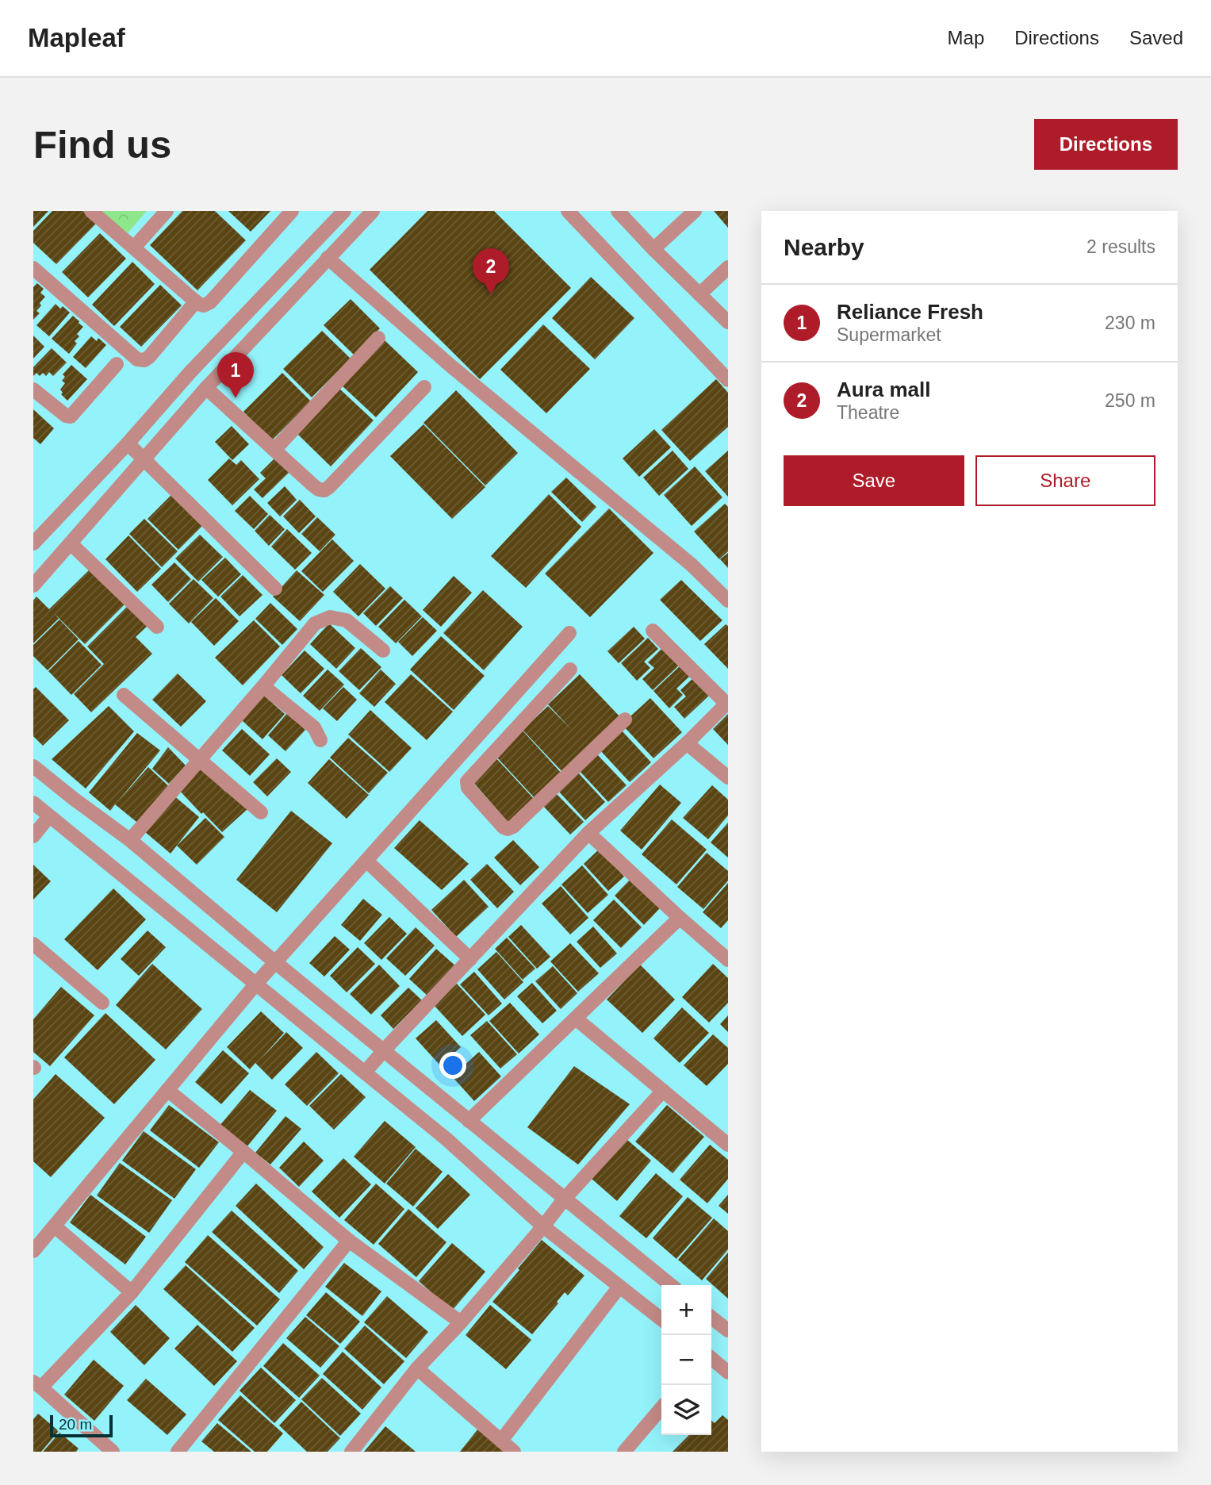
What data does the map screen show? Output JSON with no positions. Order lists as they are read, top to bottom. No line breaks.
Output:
{"scale_bar":"20 m","page":{"header":"Mapleaf","nav":["Map","Directions","Saved"],"buttons":["Directions",["Save","Share"]],"title":"Find us","heading":["Nearby","2 results"],"pins":["2","1"],"list":[{"mark":"1","name":"Reliance Fresh","note":"Supermarket","value":"230 m"},{"mark":"2","name":"Aura mall","note":"Theatre","value":"250 m"}],"map_buttons":["+","−"],"scale":"20 m"}}
